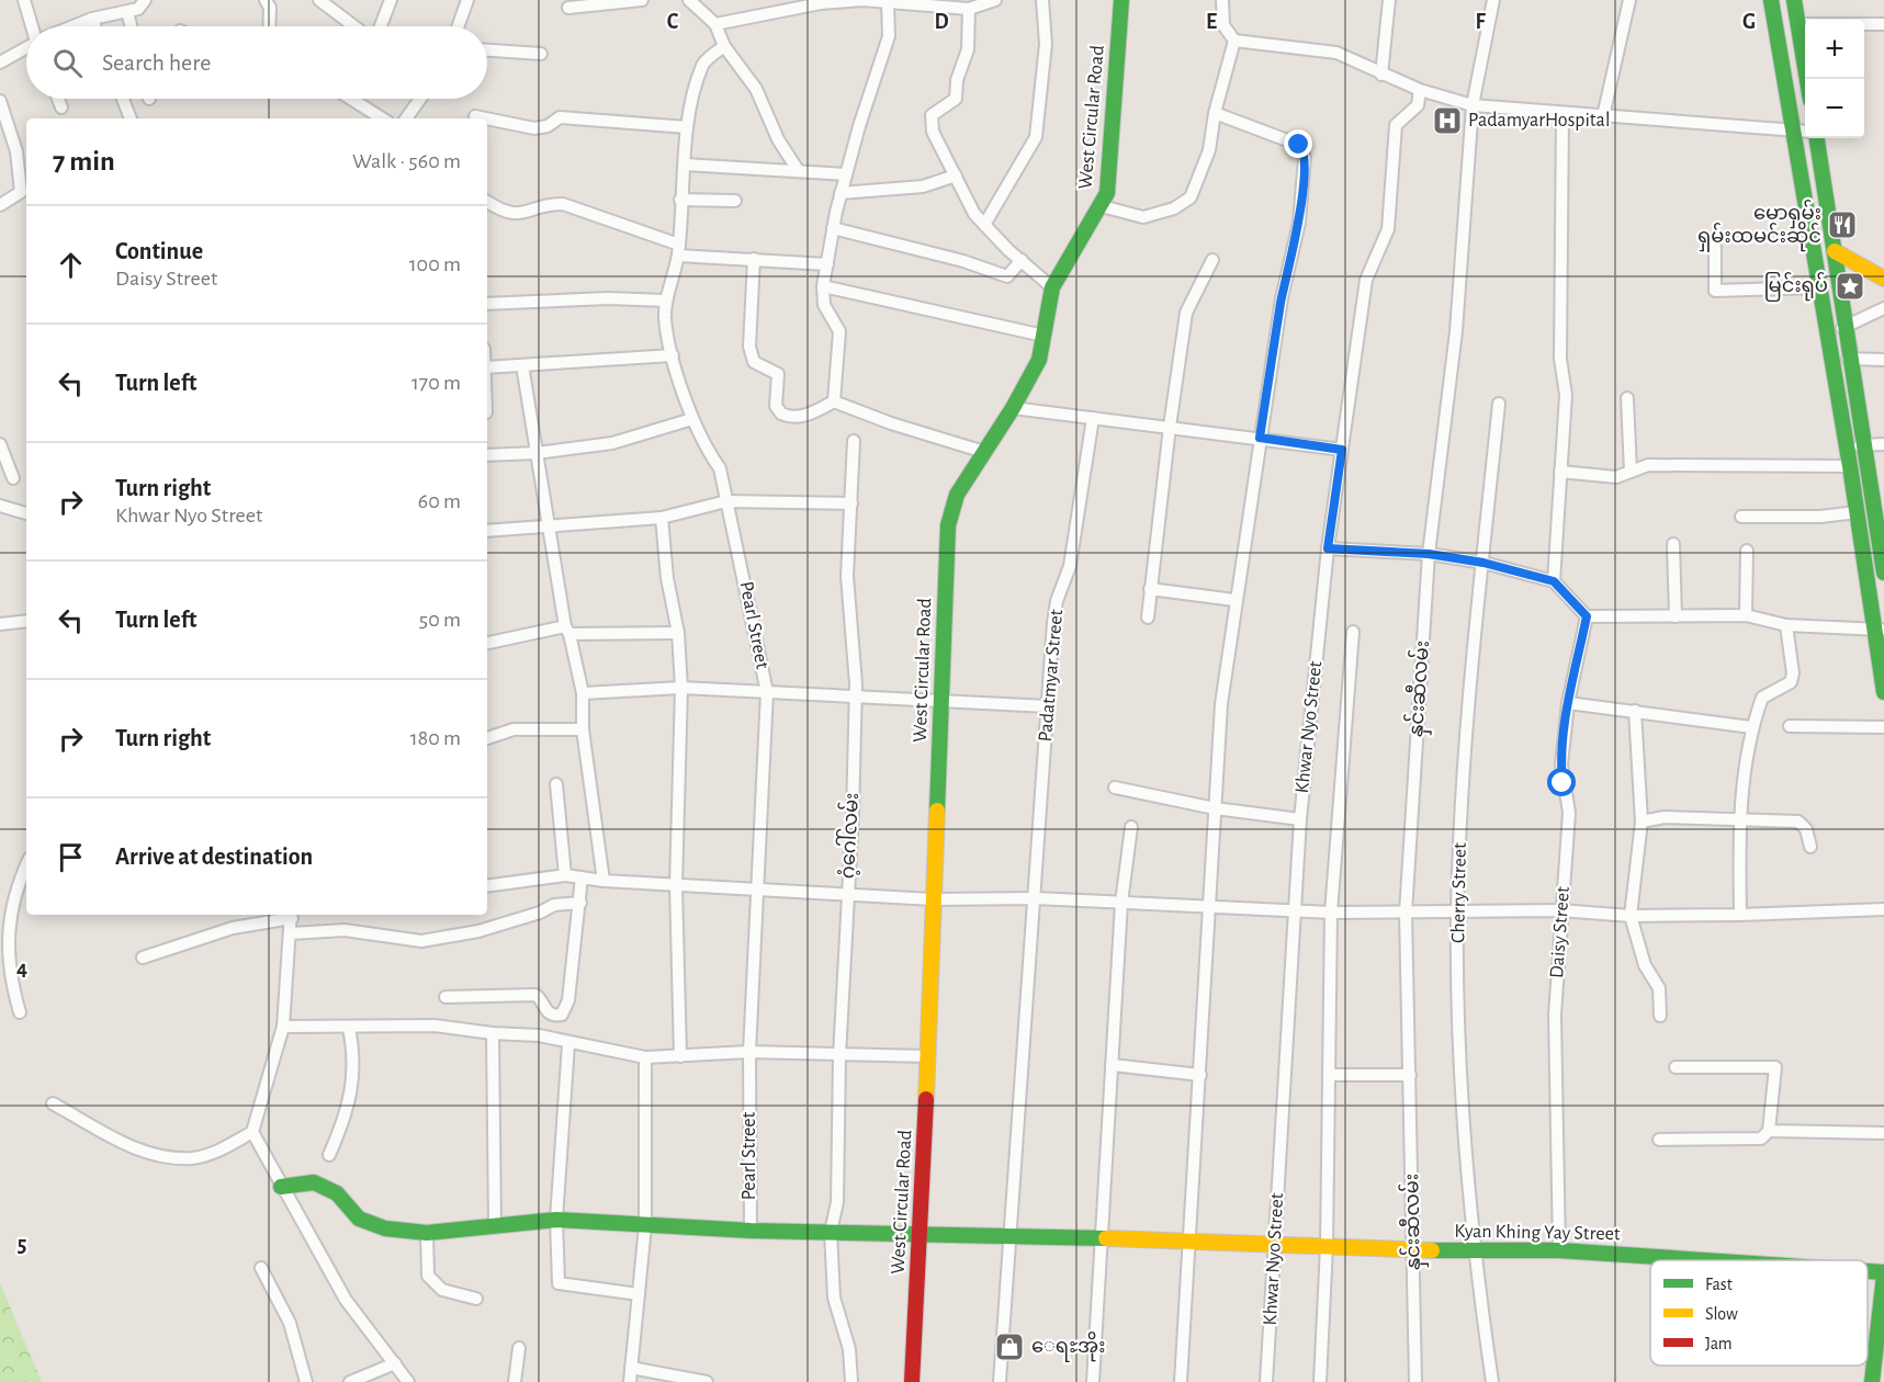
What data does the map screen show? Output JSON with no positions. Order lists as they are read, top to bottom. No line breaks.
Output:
{"streets":{"main road":["West Circular Road","Kyan Khing Yay Street"],"street":["Pearl Street","Padatmyar Street","နှင်းဆီလမ်း","Khwar Nyo Street","ဂံ့ဂေါ်လမ်း","Cherry Street","Daisy Street"]},"crossings":[["West Circular Road","Kyan Khing Yay Street"],["Pearl Street","Kyan Khing Yay Street"],["Padatmyar Street","Kyan Khing Yay Street"],["နှင်းဆီလမ်း","Kyan Khing Yay Street"],["Khwar Nyo Street","Kyan Khing Yay Street"],["ဂံ့ဂေါ်လမ်း","Kyan Khing Yay Street"],["Cherry Street","Kyan Khing Yay Street"],["Daisy Street","Kyan Khing Yay Street"]],"places":{"hospital":["PadamyarHospital"],"restaurant":["မောရှမ်း ရှမ်းထမင်းဆိုင်"],"place":["မြင်းရုပ်"],"shop":["ေရႊအိုး"]},"legend":["Fast","Slow","Jam"],"page":{"map_buttons":["+","−"],"search":"Search here","heading":["7 min","Walk · 560 m"],"list":[["Continue","Daisy Street","100 m"],["Turn left","170 m"],["Turn right","Khwar Nyo Street","60 m"],["Turn left","50 m"],["Turn right","180 m"],"Arrive at destination"]},"grid":{"columns":["C","D","E","F","G"],"rows":["4","5"]}}
